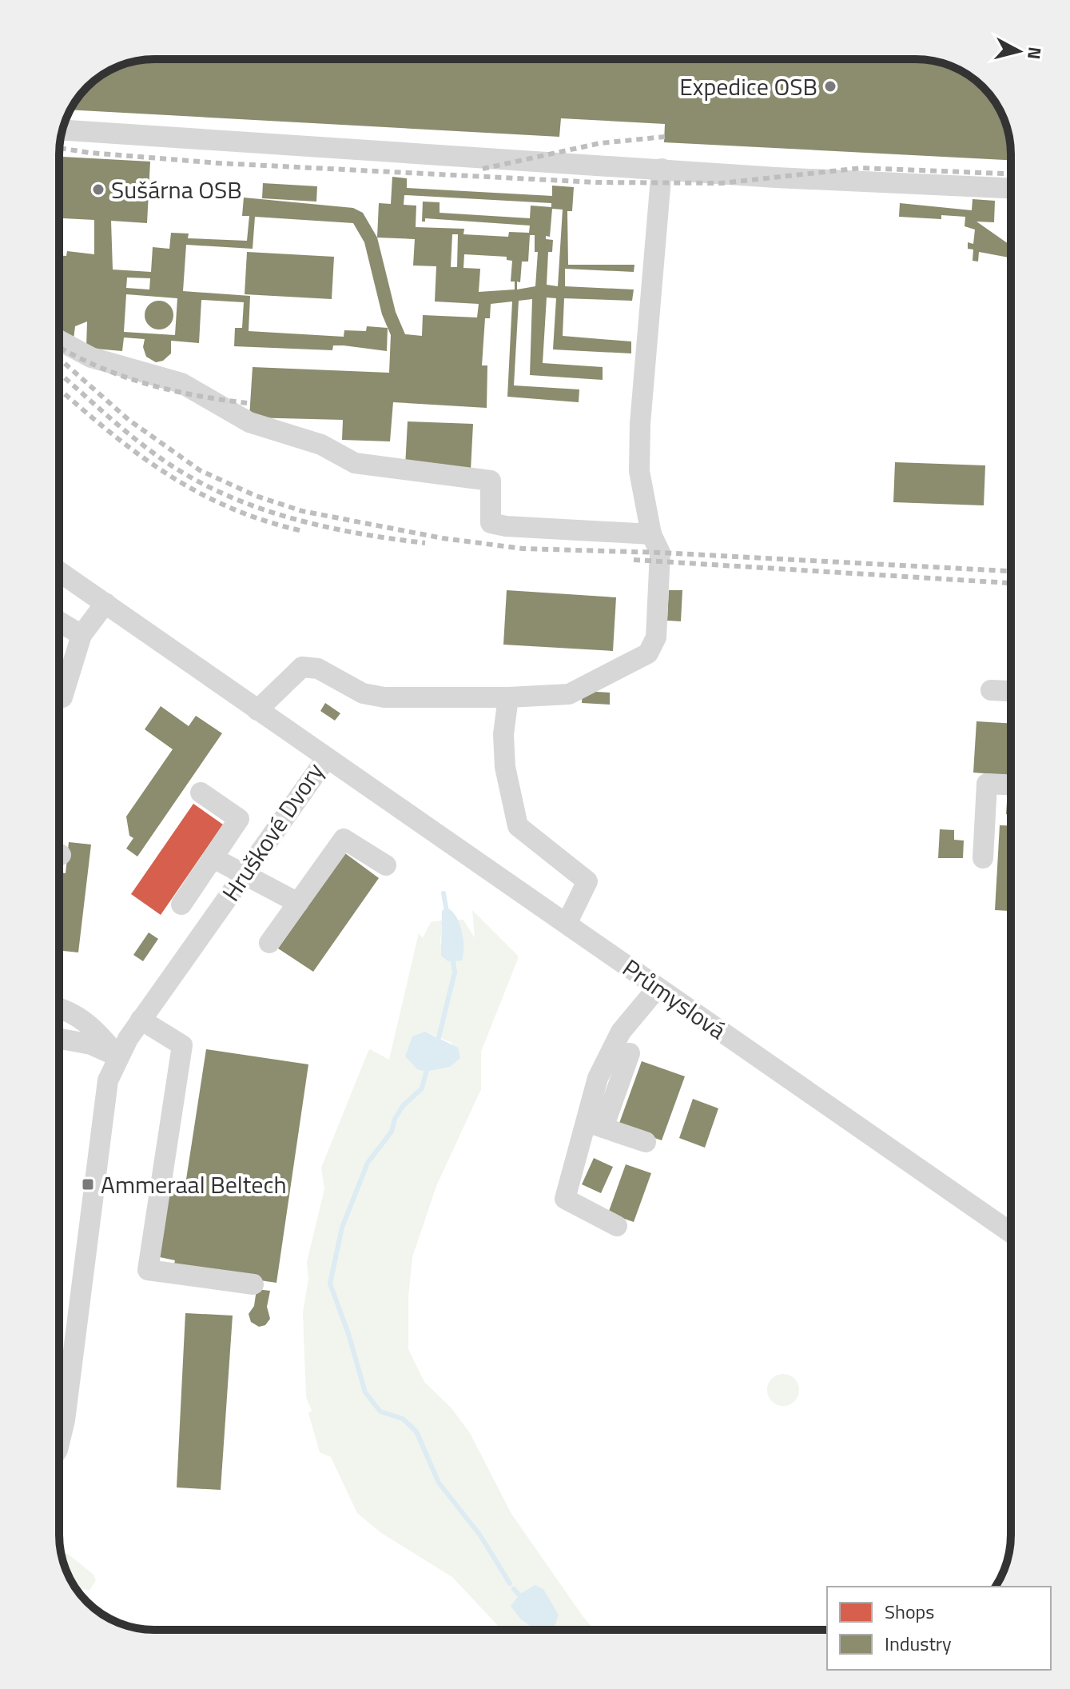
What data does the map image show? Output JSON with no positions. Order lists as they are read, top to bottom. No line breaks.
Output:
{"streets":{"street":["Hruškové Dvory","Průmyslová"]},"crossings":[["Hruškové Dvory","Průmyslová"]],"places":{"other":["Expedice OSB","Sušárna OSB"],"transit":["Ammeraal Beltech"]},"legend":["Shops","Industry"],"north":"right"}
